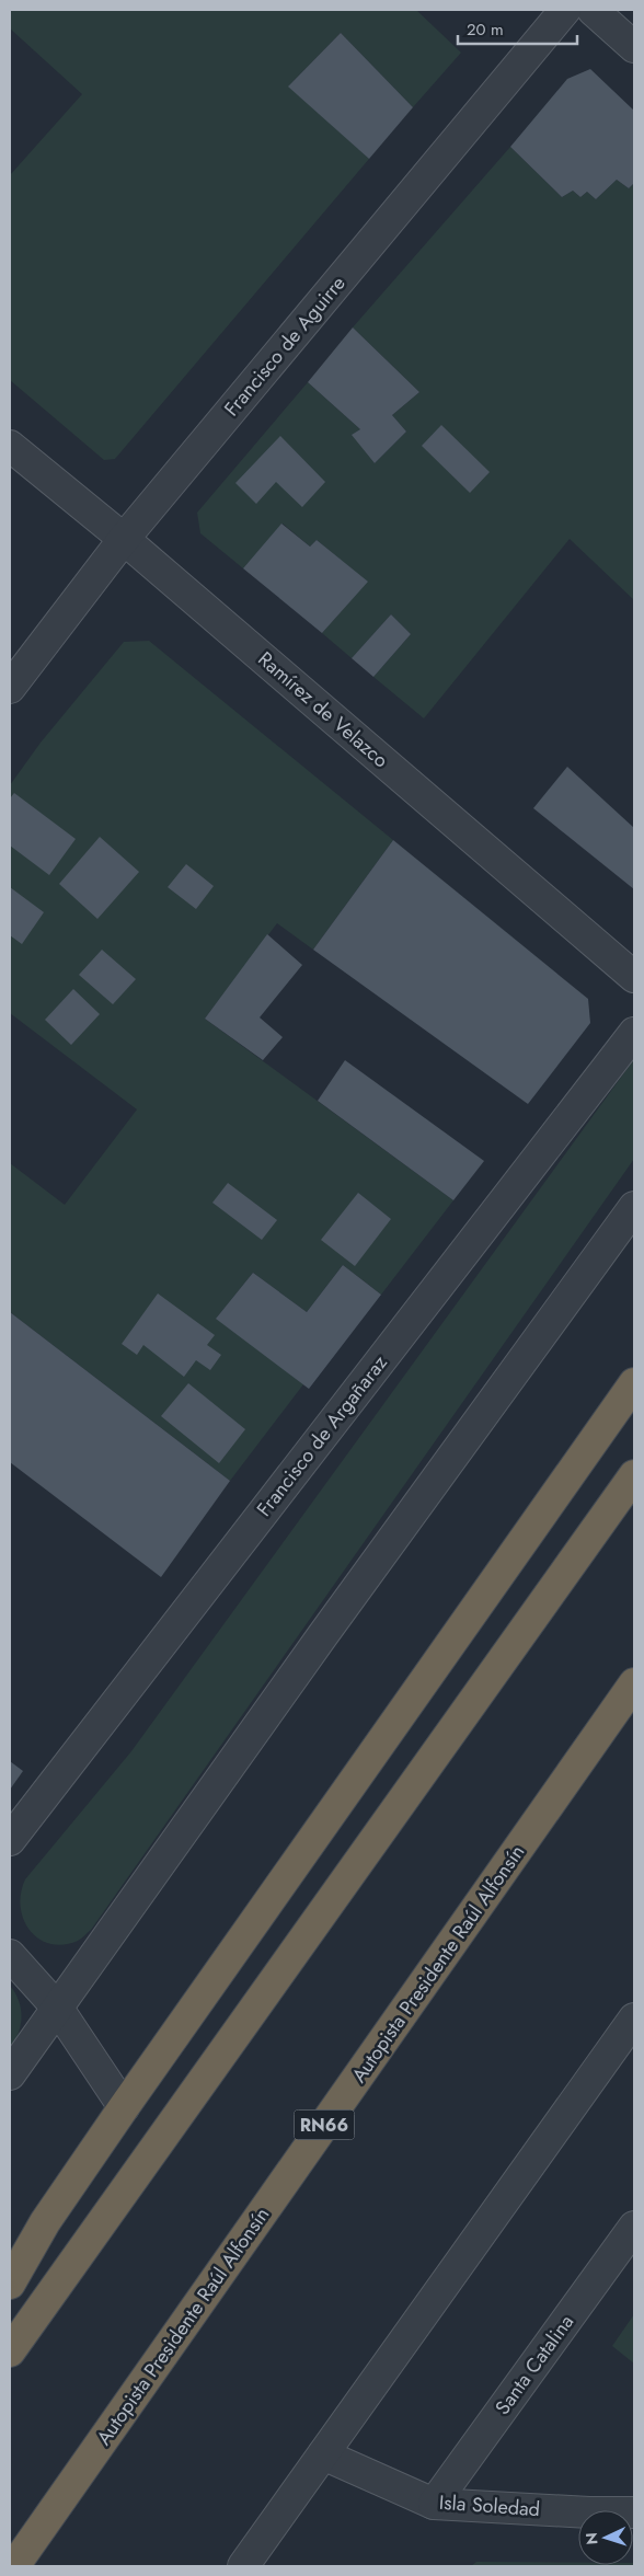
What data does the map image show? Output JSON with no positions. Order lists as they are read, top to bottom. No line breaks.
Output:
{"streets":{"highway":["Autopista Presidente Raúl Alfonsín","RN66"],"street":["Francisco de Aguirre","Ramírez de Velazco","Francisco de Argañaraz","Santa Catalina","Isla Soledad"]},"crossings":[["Francisco de Aguirre","Ramírez de Velazco"],["Santa Catalina","Isla Soledad"]],"scale_bar":"20 m","north":"left"}
